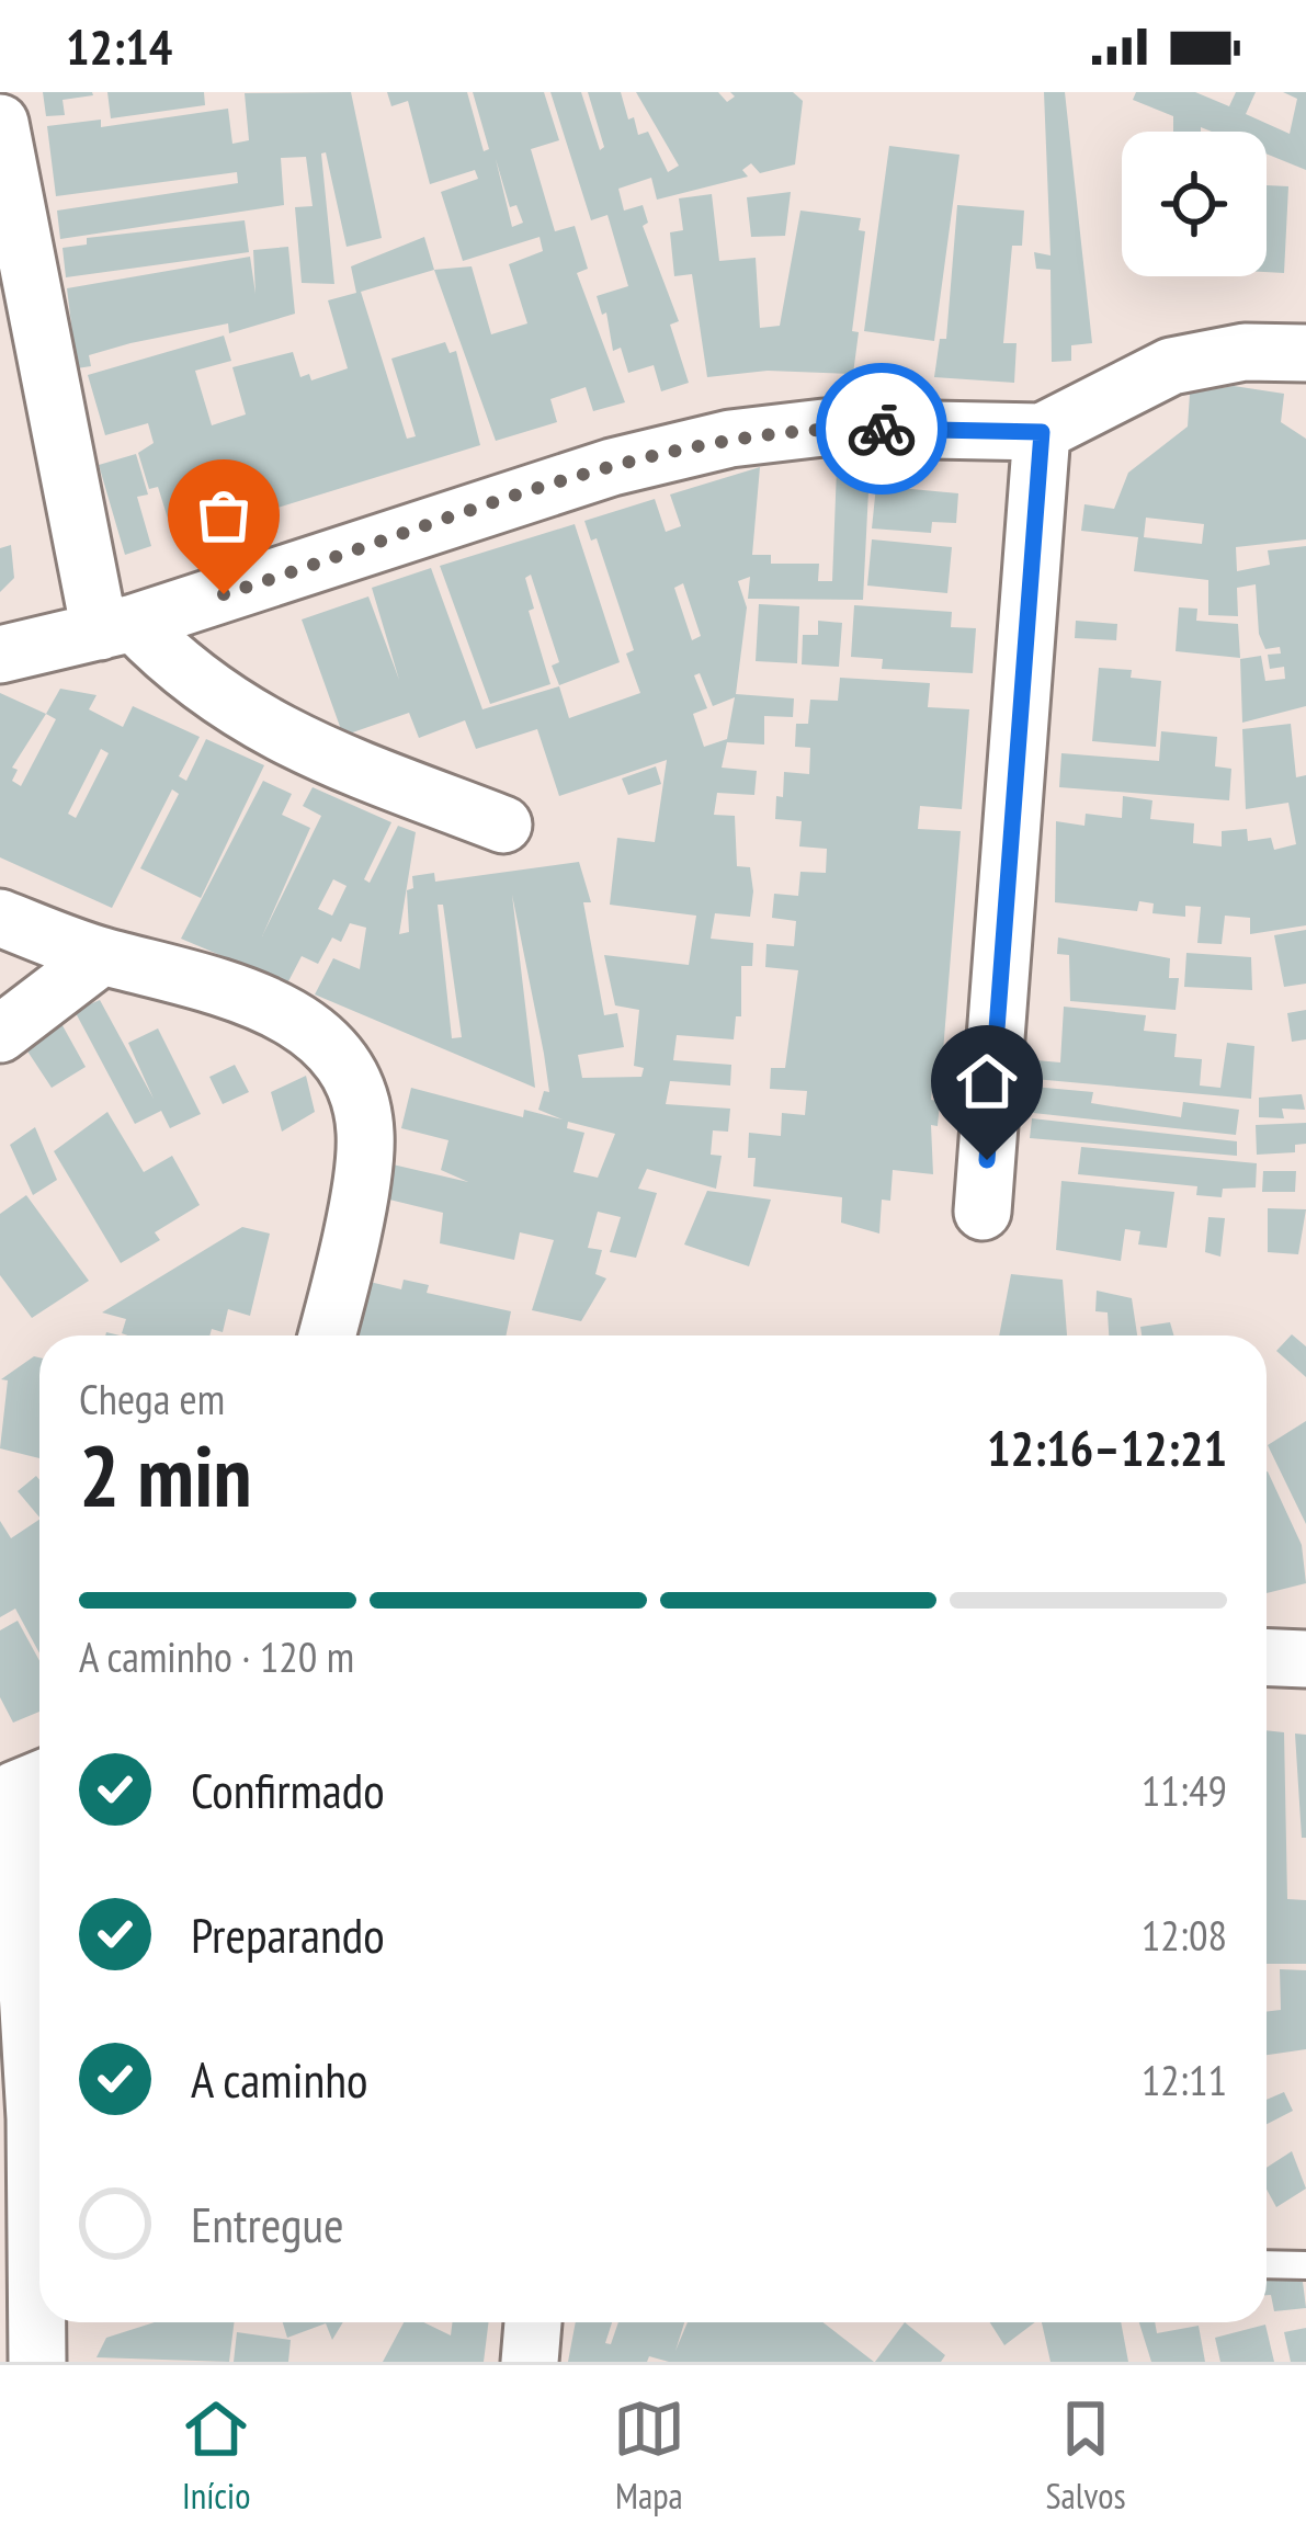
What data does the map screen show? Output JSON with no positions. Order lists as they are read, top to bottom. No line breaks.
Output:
{"page":{"status":"12:14","heading":["2 min","Chega em","12:16–12:21"],"bar":"A caminho · 120 m","list":[["Confirmado","11:49"],["Preparando","12:08"],["A caminho","12:11"],"Entregue"],"tabs":["Início","Mapa","Salvos"]}}
